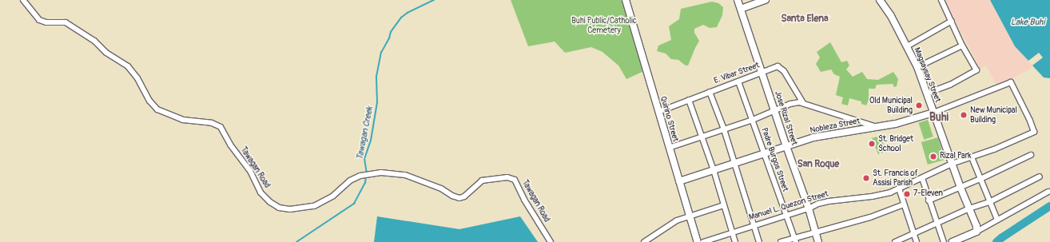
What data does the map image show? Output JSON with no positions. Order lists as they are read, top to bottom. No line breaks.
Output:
{"streets":{"street":["E. Vibar Street","Magsaysay Street","Jose Rizal Street","Quirino Street","Nobleza Street","Padre Burgos Street","Tawagan Road","Manuel L. Quezon Street"]},"crossings":[["E. Vibar Street","Jose Rizal Street"],["E. Vibar Street","Quirino Street"],["E. Vibar Street","Padre Burgos Street"],["Magsaysay Street","Nobleza Street"],["Magsaysay Street","Manuel L. Quezon Street"],["Jose Rizal Street","Nobleza Street"],["Jose Rizal Street","Manuel L. Quezon Street"],["Quirino Street","Nobleza Street"],["Nobleza Street","Padre Burgos Street"],["Nobleza Street","Manuel L. Quezon Street"],["Padre Burgos Street","Manuel L. Quezon Street"]],"districts":["Santa Elena","Buhi","San Roque"],"water":["Lake Buhi","Tawagan Creek"],"parks":["Buhi Public/Catholic Cemetery"],"places":["Old Municipal Building","New Municipal Building","St. Bridget School","Rizal Park","St. Francis of Assisi Parish","7-Eleven"]}
